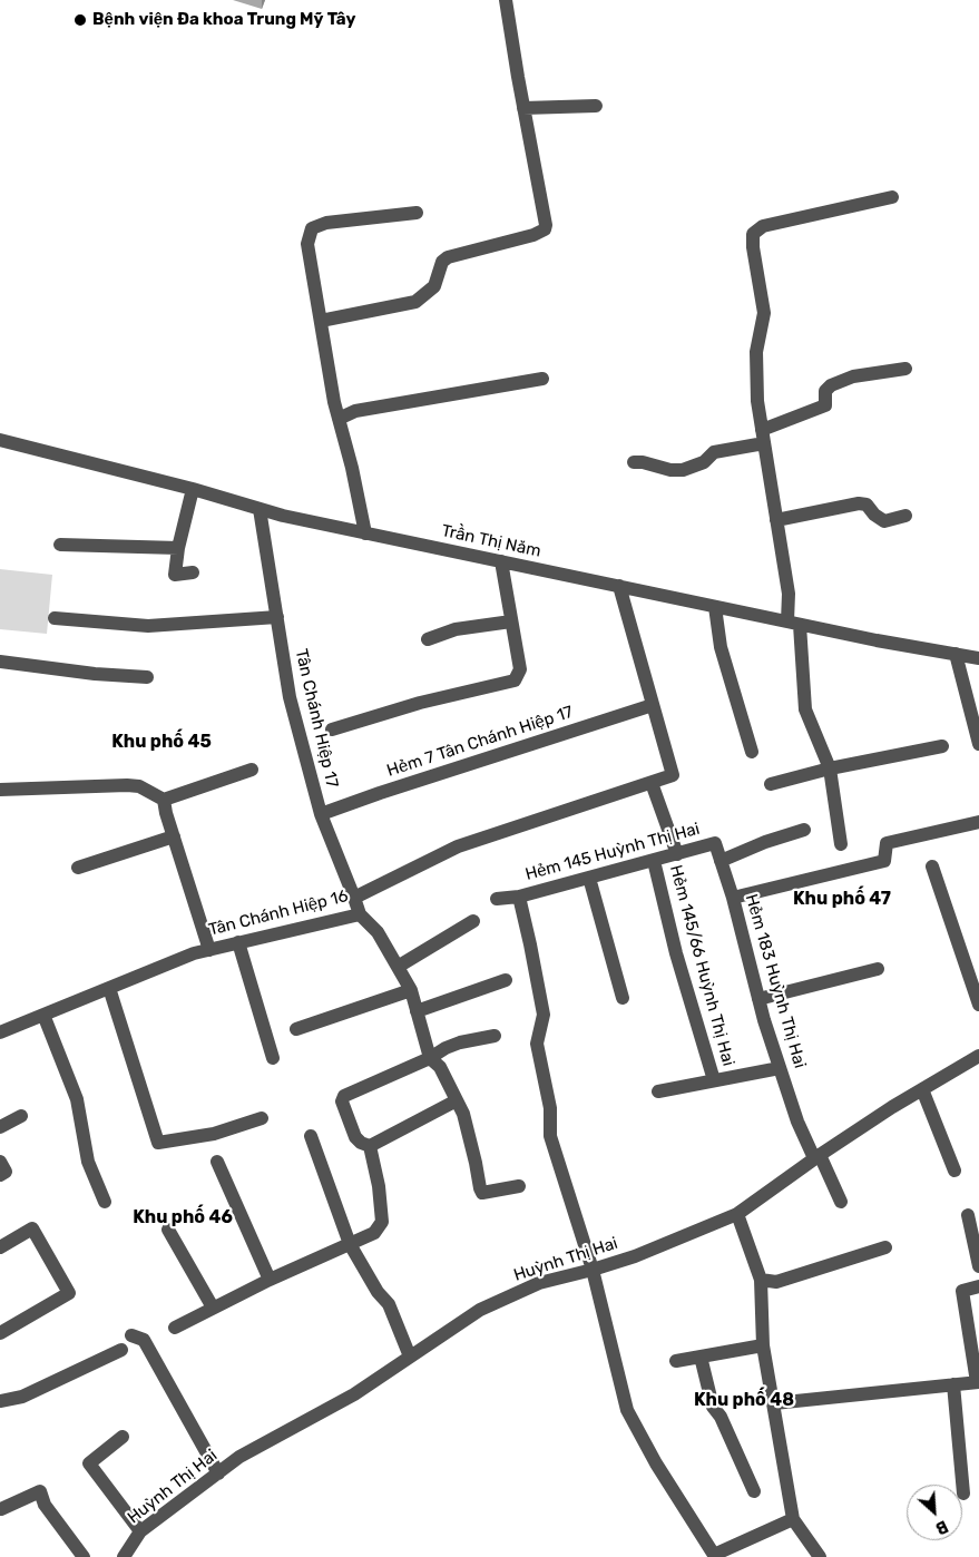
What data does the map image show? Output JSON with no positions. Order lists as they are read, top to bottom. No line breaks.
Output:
{"streets":{"street":["Trần Thị Năm","Tân Chánh Hiệp 17","Hẻm 7 Tân Chánh Hiệp 17","Hẻm 145 Huỳnh Thị Hai","Tân Chánh Hiệp 16","Hẻm 145/66 Huỳnh Thị Hai","Hẻm 183 Huỳnh Thị Hai","Huỳnh Thị Hai"]},"crossings":[["Trần Thị Năm","Tân Chánh Hiệp 17"],["Tân Chánh Hiệp 17","Hẻm 7 Tân Chánh Hiệp 17"],["Tân Chánh Hiệp 17","Tân Chánh Hiệp 16"],["Hẻm 7 Tân Chánh Hiệp 17","Tân Chánh Hiệp 16"],["Hẻm 145 Huỳnh Thị Hai","Hẻm 145/66 Huỳnh Thị Hai"],["Hẻm 145 Huỳnh Thị Hai","Hẻm 183 Huỳnh Thị Hai"],["Hẻm 145 Huỳnh Thị Hai","Huỳnh Thị Hai"],["Hẻm 183 Huỳnh Thị Hai","Huỳnh Thị Hai"]],"districts":["Khu phố 45","Khu phố 47","Khu phố 46","Khu phố 48"],"places":["Bệnh viện Đa khoa Trung Mỹ Tây"],"north":"bottom right"}
